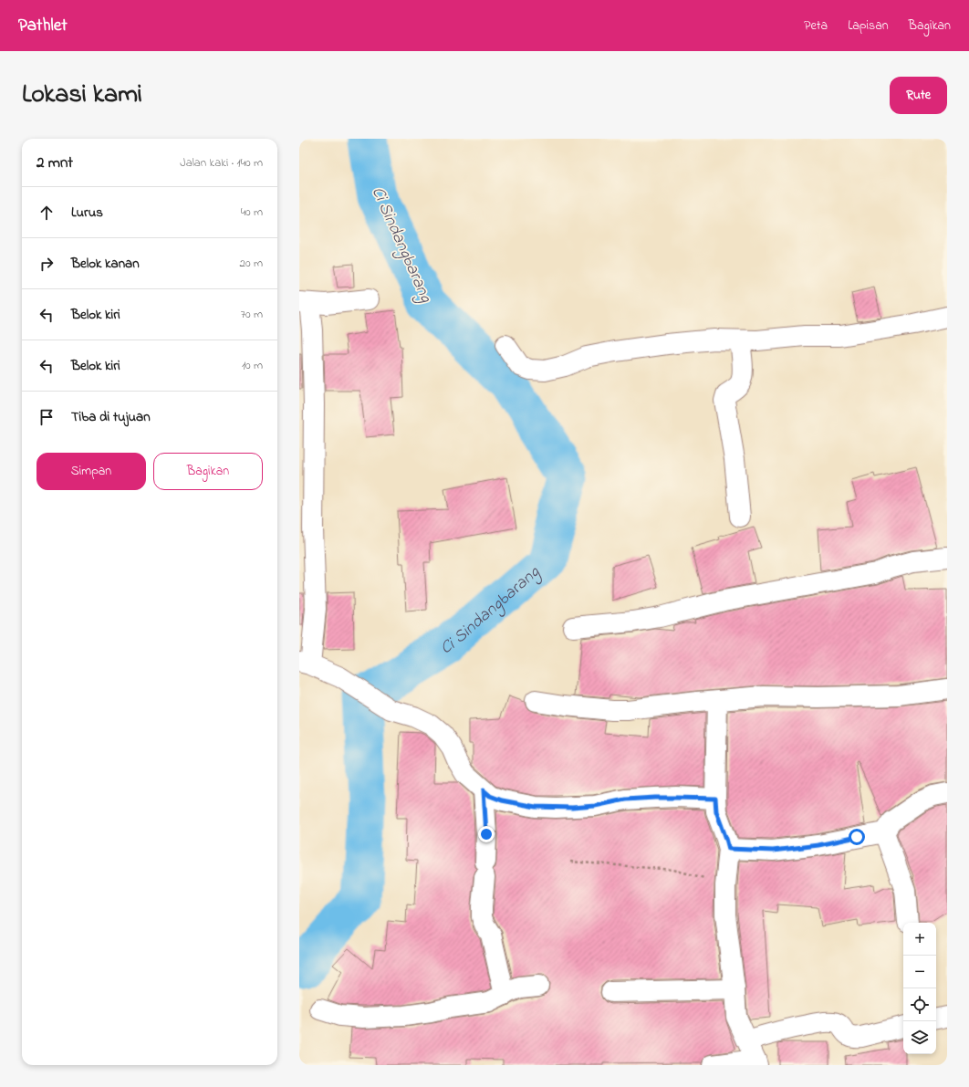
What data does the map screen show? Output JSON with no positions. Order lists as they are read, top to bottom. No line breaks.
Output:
{"water":["Ci Sindangbarang"],"page":{"header":"Pathlet","nav":["Peta","Lapisan","Bagikan"],"title":"Lokasi kami","buttons":["Rute",["Simpan","Bagikan"]],"heading":["2 mnt","Jalan kaki · 140 m"],"list":[["Lurus","40 m"],["Belok kanan","20 m"],["Belok kiri","70 m"],["Belok kiri","10 m"],"Tiba di tujuan"],"map_buttons":["+","−"]}}
